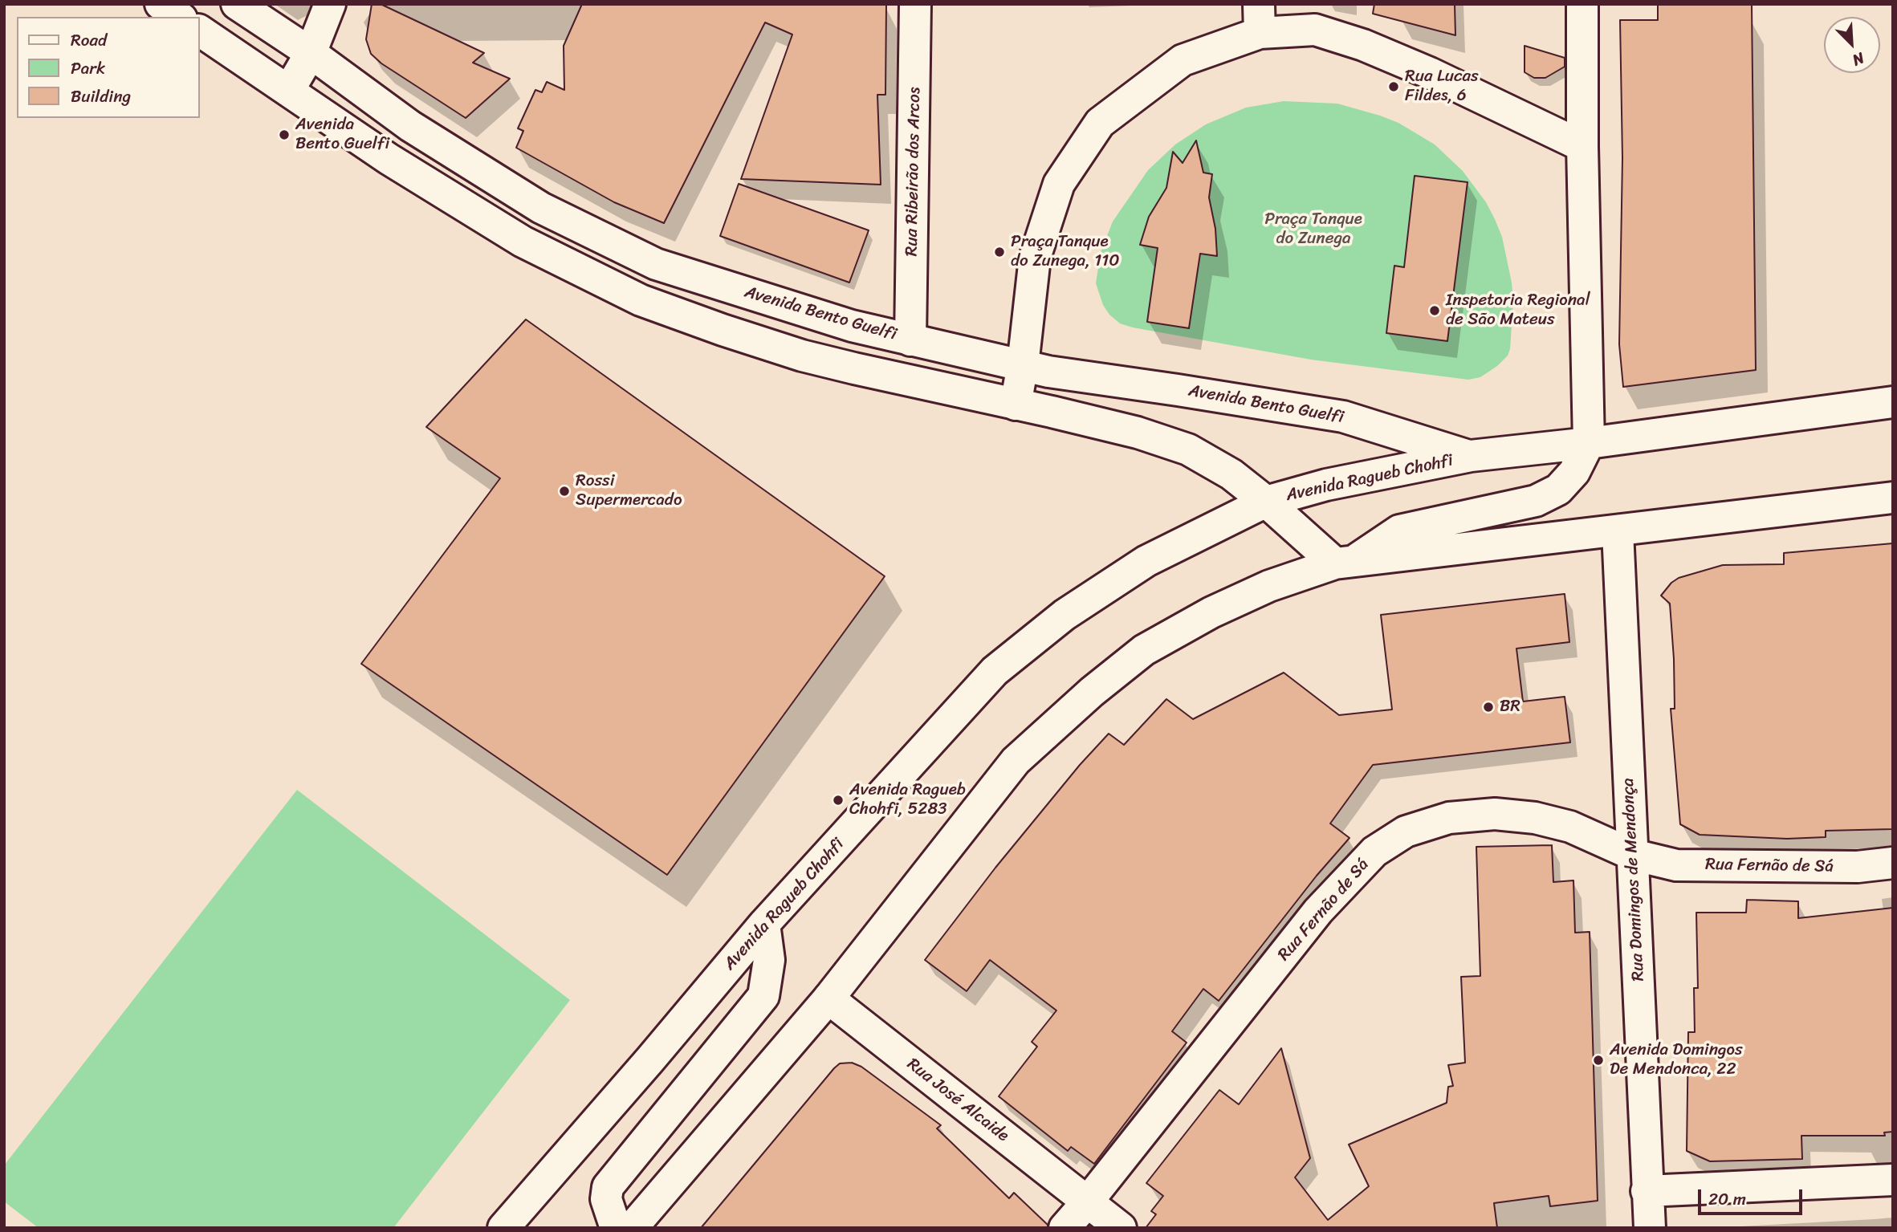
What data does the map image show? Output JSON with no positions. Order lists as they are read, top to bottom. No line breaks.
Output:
{"streets":{"main road":["Rua Ribeirão dos Arcos","Avenida Bento Guelfi","Avenida Ragueb Chohfi","Rua Fernão de Sá","Rua Domingos de Mendonça","Rua José Alcaide"]},"crossings":[["Rua Ribeirão dos Arcos","Avenida Bento Guelfi"],["Avenida Bento Guelfi","Avenida Ragueb Chohfi"],["Rua Fernão de Sá","Rua Domingos de Mendonça"],["Rua Fernão de Sá","Rua José Alcaide"]],"parks":["Praça Tanque do Zunega"],"places":["Rua Lucas Fildes, 6","Avenida Bento Guelfi","Praça Tanque do Zunega, 110","Inspetoria Regional de São Mateus","Rossi Supermercado","BR","Avenida Ragueb Chohfi, 5283","Avenida Domingos De Mendonca, 22"],"legend":["Road","Park","Building"],"scale_bar":"20 m","north":"bottom right"}
